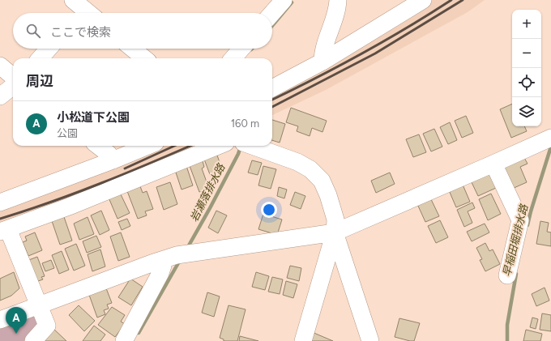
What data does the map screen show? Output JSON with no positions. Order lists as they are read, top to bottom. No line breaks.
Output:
{"water":["岩瀬落排水路","早稲田堀排水路"],"page":{"map_buttons":["+","−"],"search":"ここで検索","heading":"周辺","list":[{"mark":"A","name":"小松道下公園","note":"公園","value":"160 m"}],"pins":"A"}}
